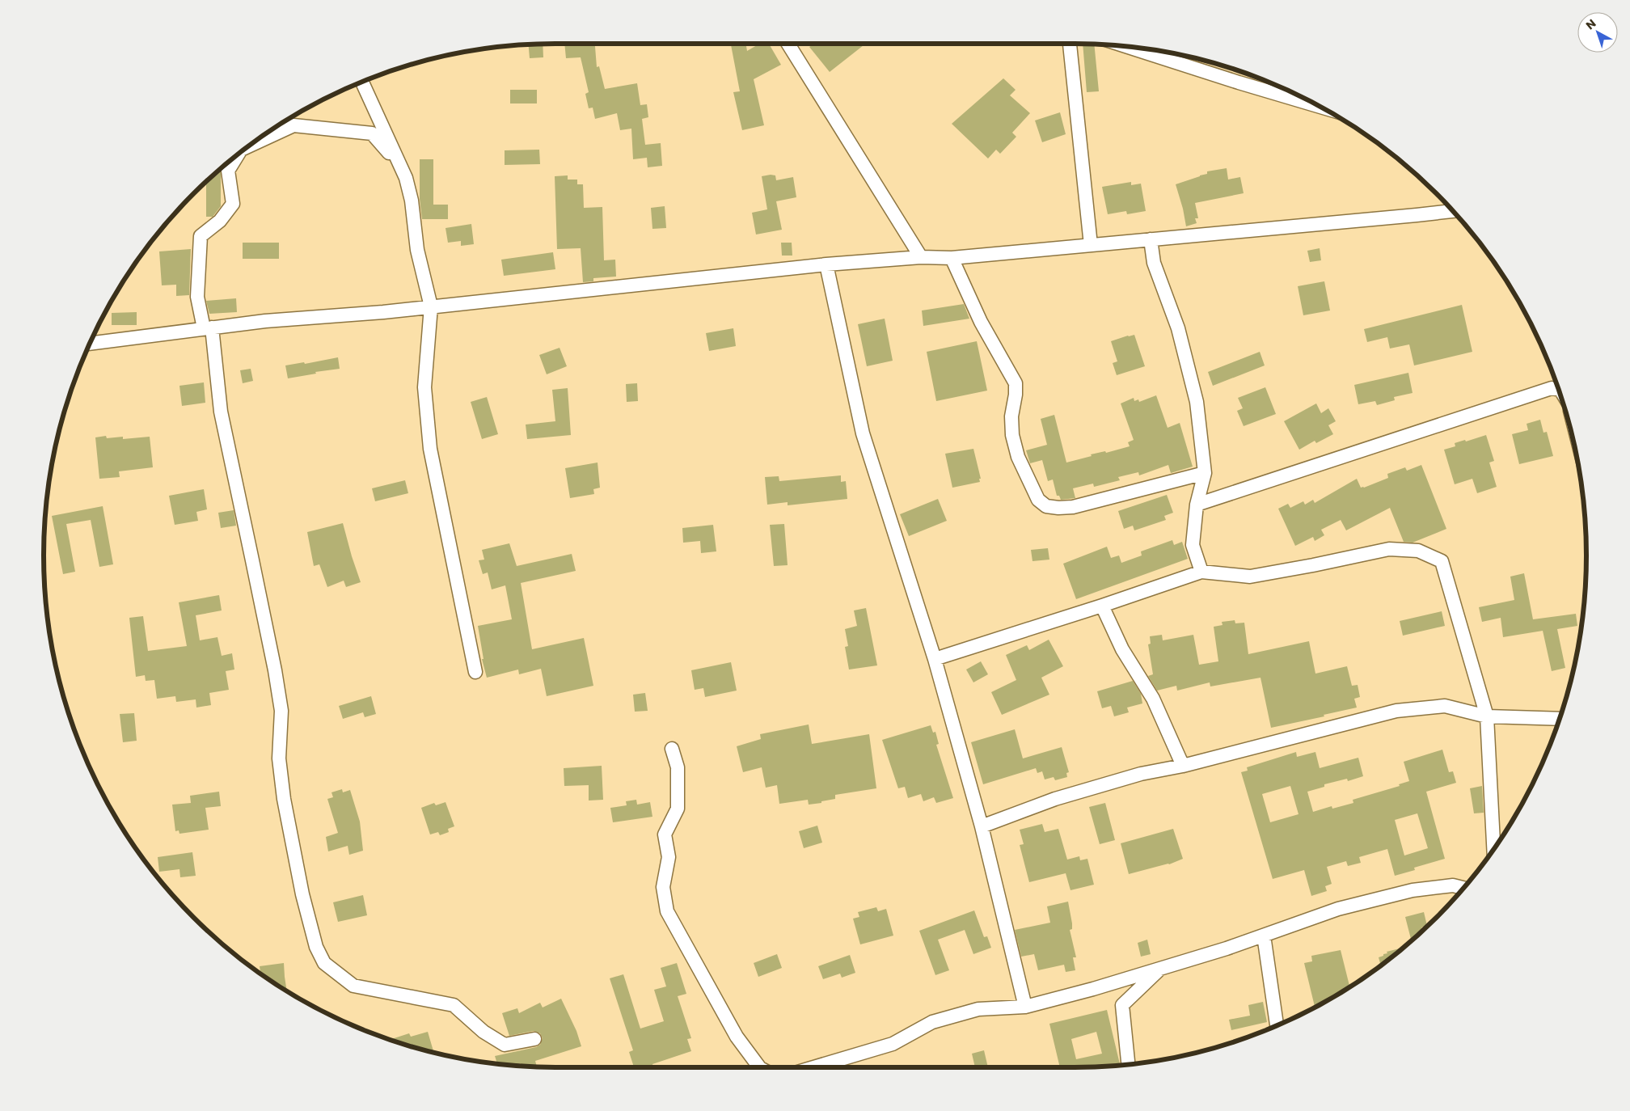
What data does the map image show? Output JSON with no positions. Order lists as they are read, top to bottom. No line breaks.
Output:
{"north":"top left"}
